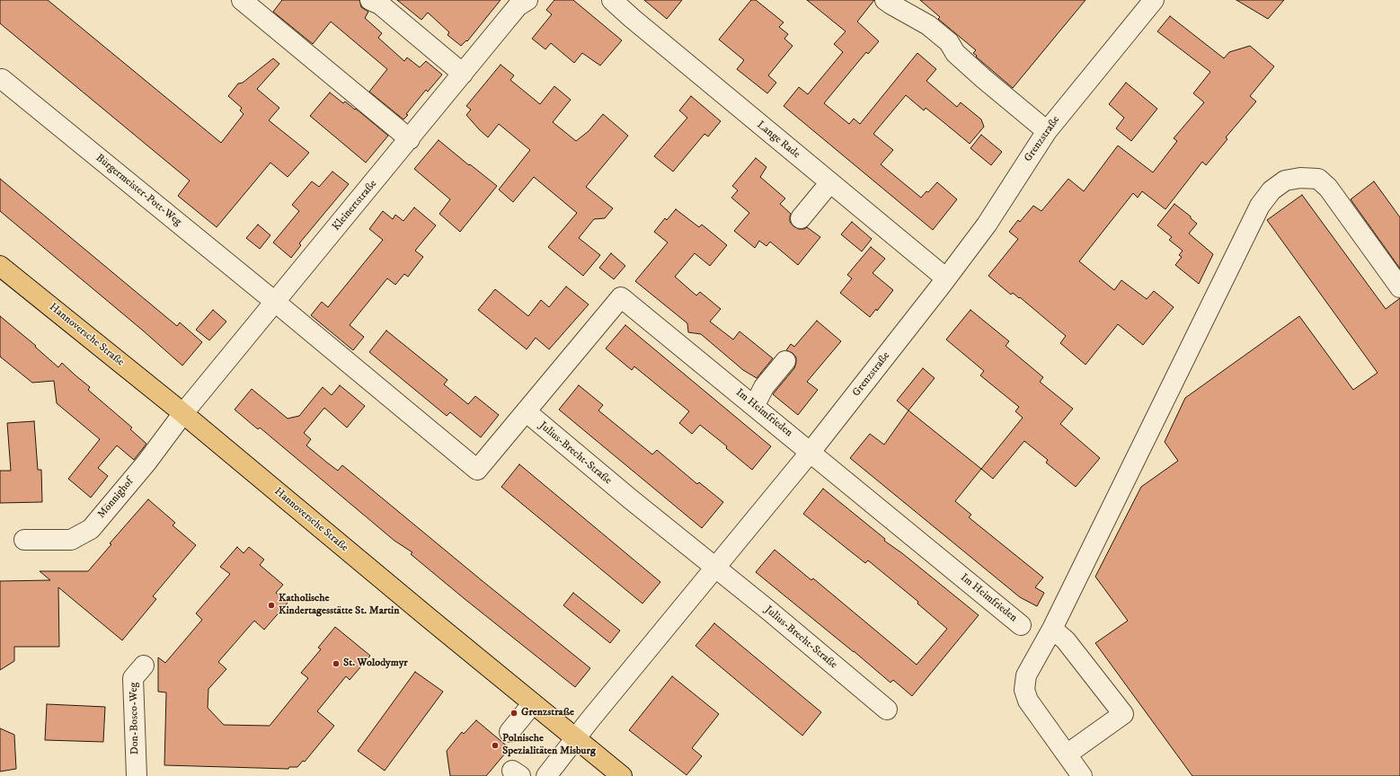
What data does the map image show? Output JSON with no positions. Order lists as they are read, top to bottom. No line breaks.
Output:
{"streets":{"main road":["Hannoversche Straße"],"street":["Grenzstraße","Lange Rade","Bürgermeister-Pott-Weg","Kleinertstraße","Im Heimfrieden","Julius-Brecht-Straße","Mönnighof","Don-Bosco-Weg"]},"crossings":[["Grenzstraße","Lange Rade"],["Grenzstraße","Hannoversche Straße"],["Grenzstraße","Im Heimfrieden"],["Grenzstraße","Julius-Brecht-Straße"],["Bürgermeister-Pott-Weg","Kleinertstraße"],["Kleinertstraße","Hannoversche Straße"],["Kleinertstraße","Mönnighof"],["Hannoversche Straße","Mönnighof"],["Im Heimfrieden","Julius-Brecht-Straße"]],"places":["Katholische Kindertagesstätte St. Martin","St. Wolodymyr","Grenzstraße","Polnische Spezialitäten Misburg"]}
